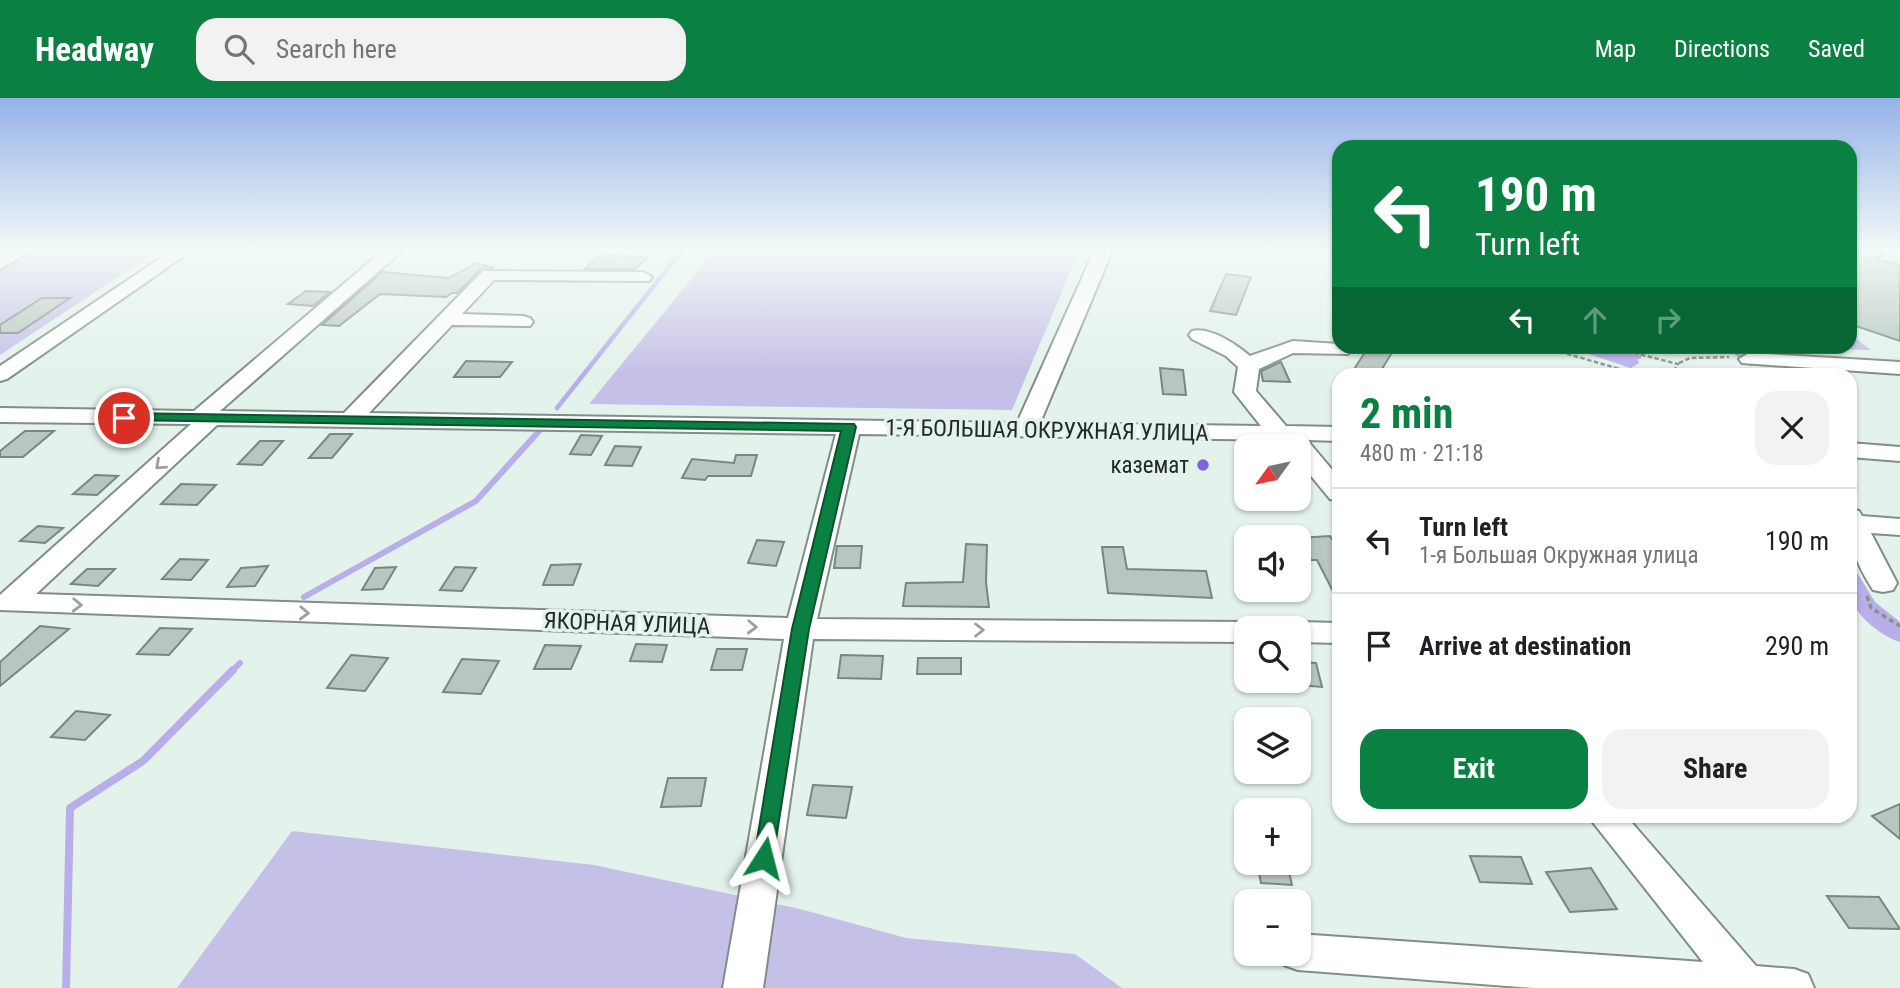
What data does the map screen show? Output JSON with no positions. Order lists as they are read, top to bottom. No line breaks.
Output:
{"streets":{"street":["1-Я БОЛЬШАЯ ОКРУЖНАЯ УЛИЦА","ЯКОРНАЯ УЛИЦА"]},"crossings":[["1-Я БОЛЬШАЯ ОКРУЖНАЯ УЛИЦА","ЯКОРНАЯ УЛИЦА"]],"places":["каземат"],"north":"bottom left","page":{"header":"Headway","search":"Search here","nav":["Map","Directions","Saved"],"turn":["190 m","Turn left"],"heading":["2 min","480 m · 21:18"],"map_buttons":["+","−"],"list":[{"name":"Turn left","note":"1-я Большая Окружная улица","value":"190 m"},{"name":"Arrive at destination","value":"290 m"}],"buttons":["Exit","Share"]}}
